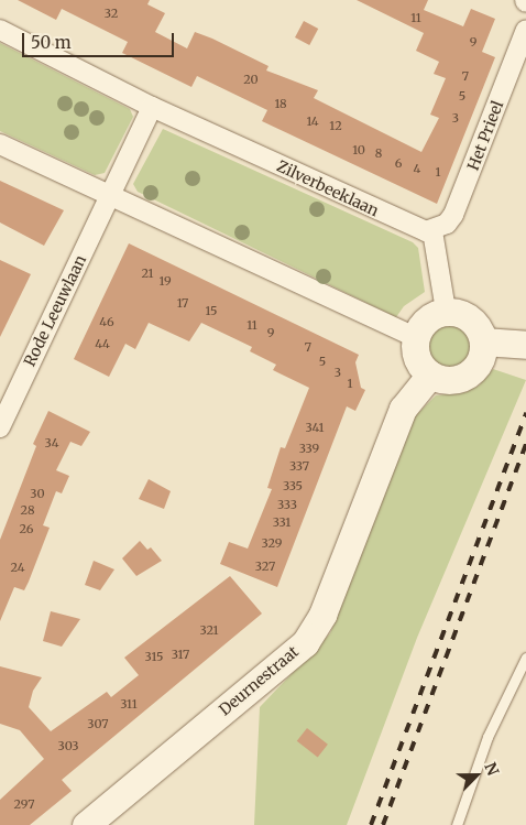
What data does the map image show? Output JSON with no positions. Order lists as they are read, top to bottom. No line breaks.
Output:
{"streets":{"street":["Het Prieel","Zilverbeeklaan","Rode Leeuwlaan","Deurnestraat"]},"crossings":[["Het Prieel","Zilverbeeklaan"]],"house_numbers":["32","11","9","7","20","5","18","3","14","12","10","8","6","4","1","21","19","17","15","46","11","9","44","7","5","3","1","341","34","339","337","335","30","333","28","331","26","329","327","24","321","317","315","311","307","303","297"],"scale_bar":"50 m","north":"top right"}
